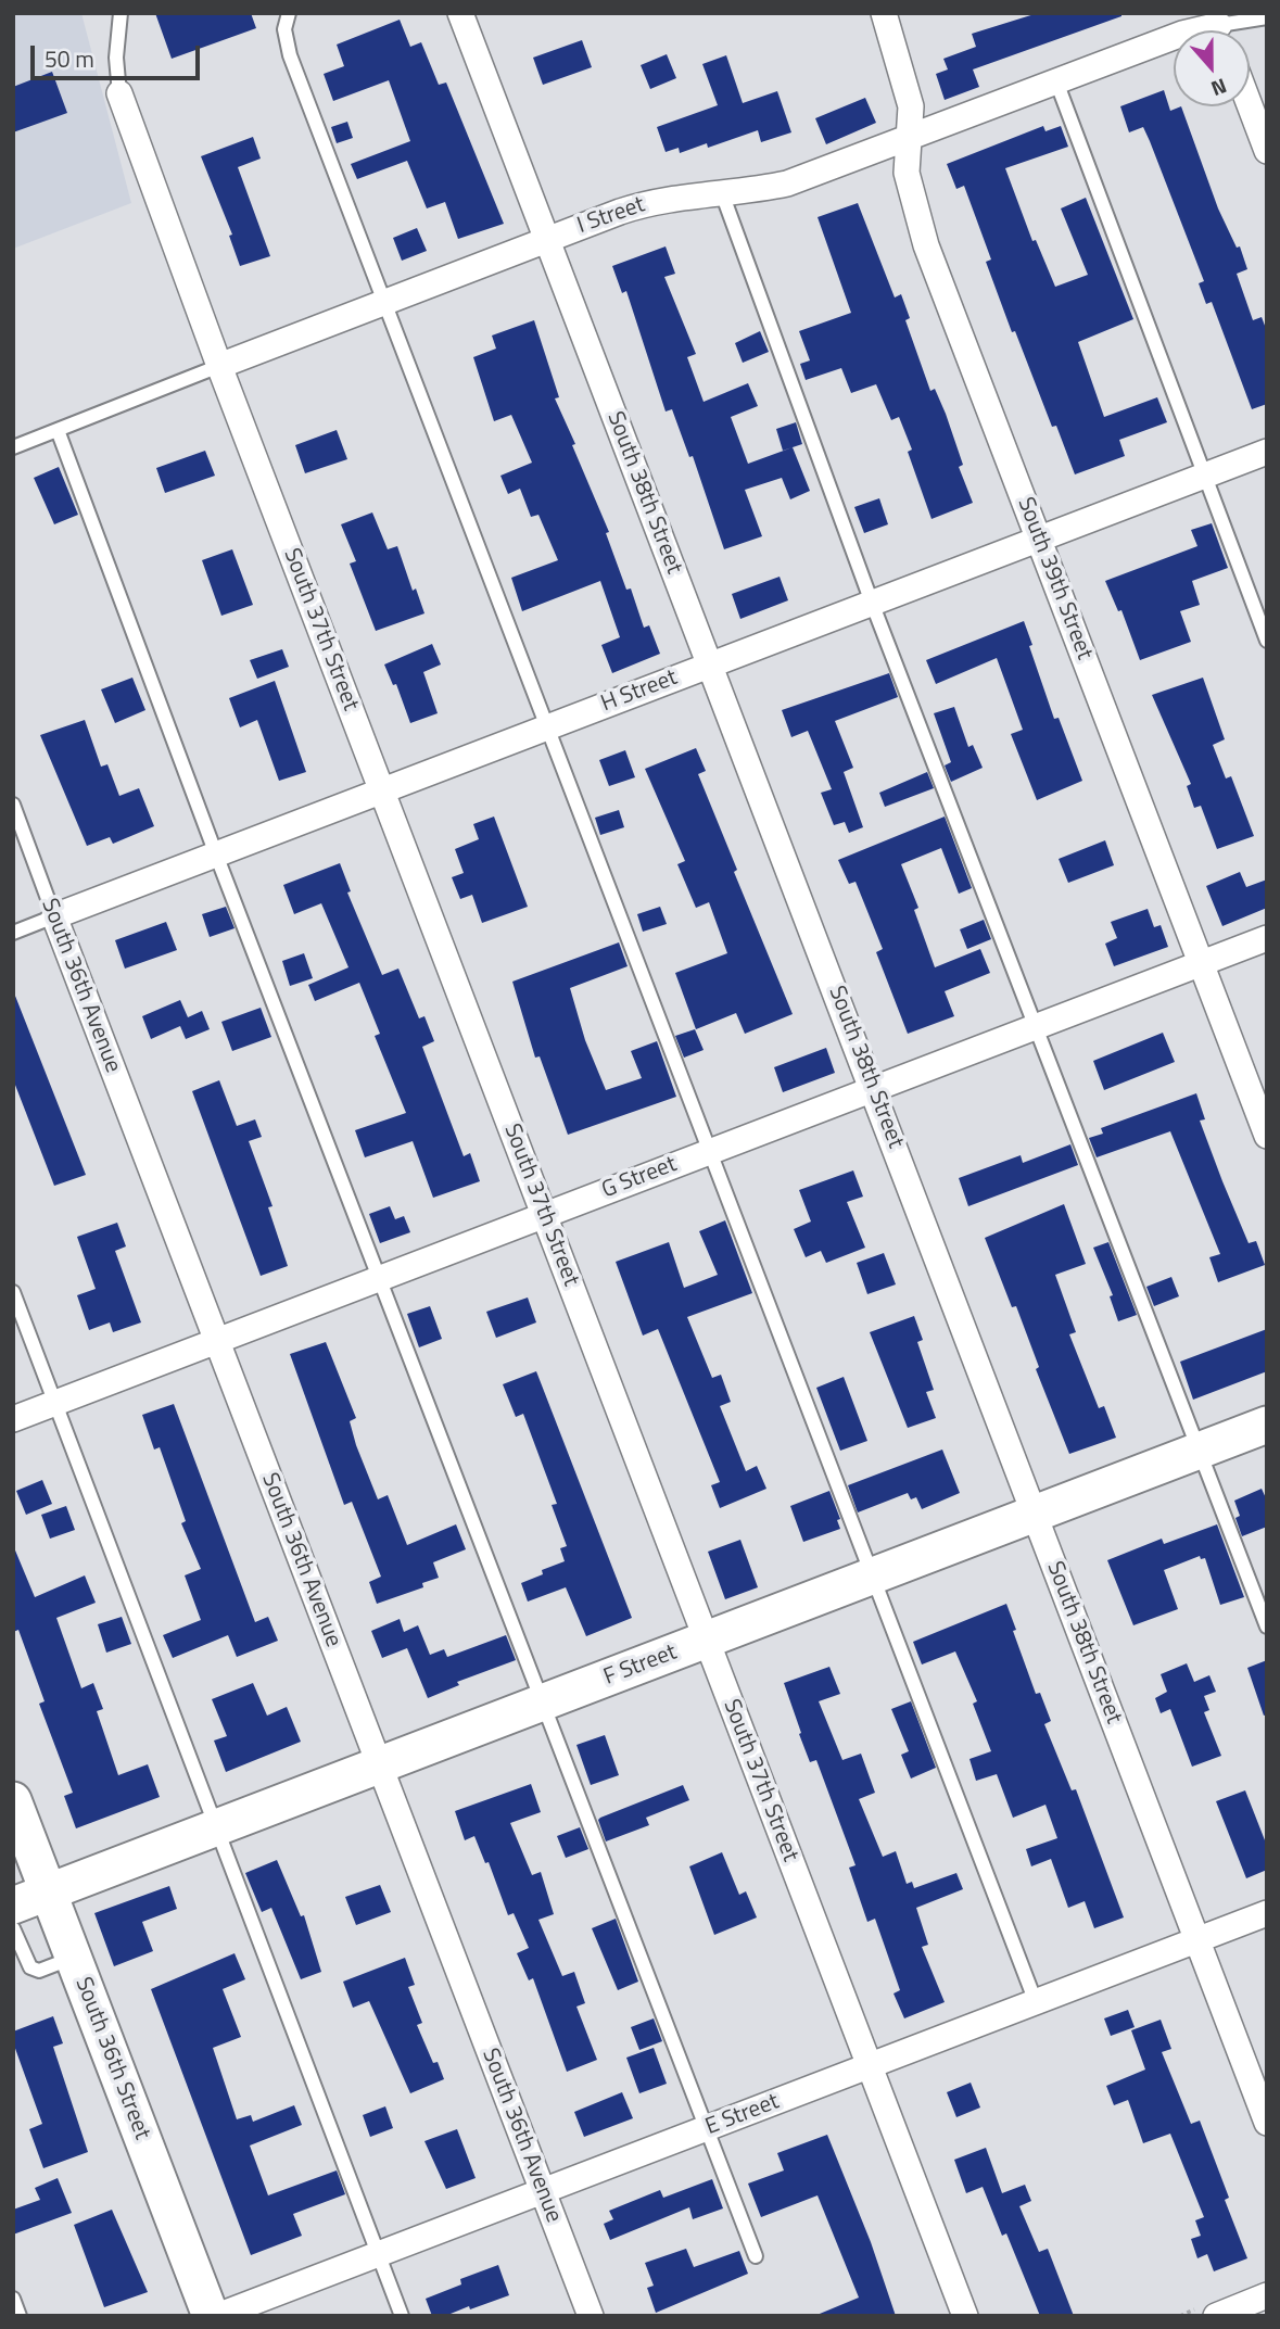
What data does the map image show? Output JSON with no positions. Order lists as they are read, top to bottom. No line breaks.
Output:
{"streets":{"main road":["F Street","South 36th Street"],"street":["I Street","South 38th Street","South 39th Street","South 37th Street","H Street","South 36th Avenue","G Street","E Street"]},"crossings":[["I Street","South 38th Street"],["I Street","South 39th Street"],["I Street","South 37th Street"],["South 38th Street","H Street"],["South 38th Street","G Street"],["South 38th Street","F Street"],["South 38th Street","E Street"],["South 39th Street","H Street"],["South 39th Street","G Street"],["South 37th Street","H Street"],["South 37th Street","G Street"],["South 37th Street","F Street"],["South 37th Street","E Street"],["H Street","South 36th Avenue"],["South 36th Avenue","G Street"],["South 36th Avenue","F Street"],["South 36th Avenue","E Street"],["F Street","South 36th Street"]],"scale_bar":"50 m","north":"bottom"}
